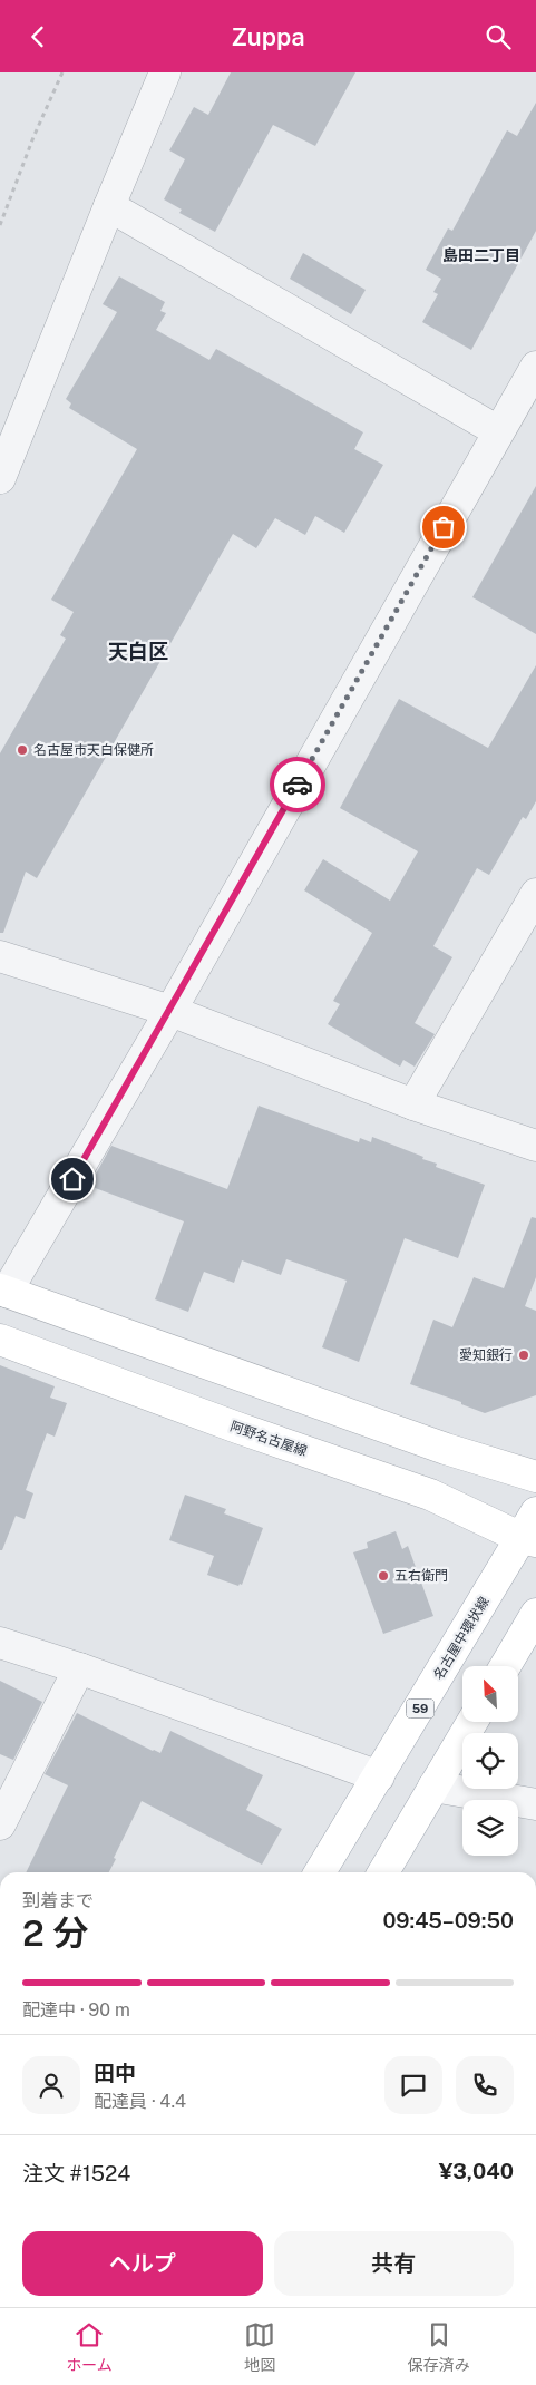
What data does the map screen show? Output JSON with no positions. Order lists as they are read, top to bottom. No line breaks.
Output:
{"streets":{"main road":["阿野名古屋線","名古屋中環状線","59"]},"crossings":[["阿野名古屋線","名古屋中環状線"]],"districts":["島田二丁目","天白区"],"places":["名古屋市天白保健所","愛知銀行","五右衛門"],"north":"top left","page":{"header":"Zuppa","heading":["2 分","到着まで","09:45–09:50"],"panel":["田中","配達員 · 4.4","注文 #1524","¥3,040"],"bar":"配達中 · 90 m","buttons":["ヘルプ","共有"],"tabs":["ホーム","地図","保存済み"]}}
